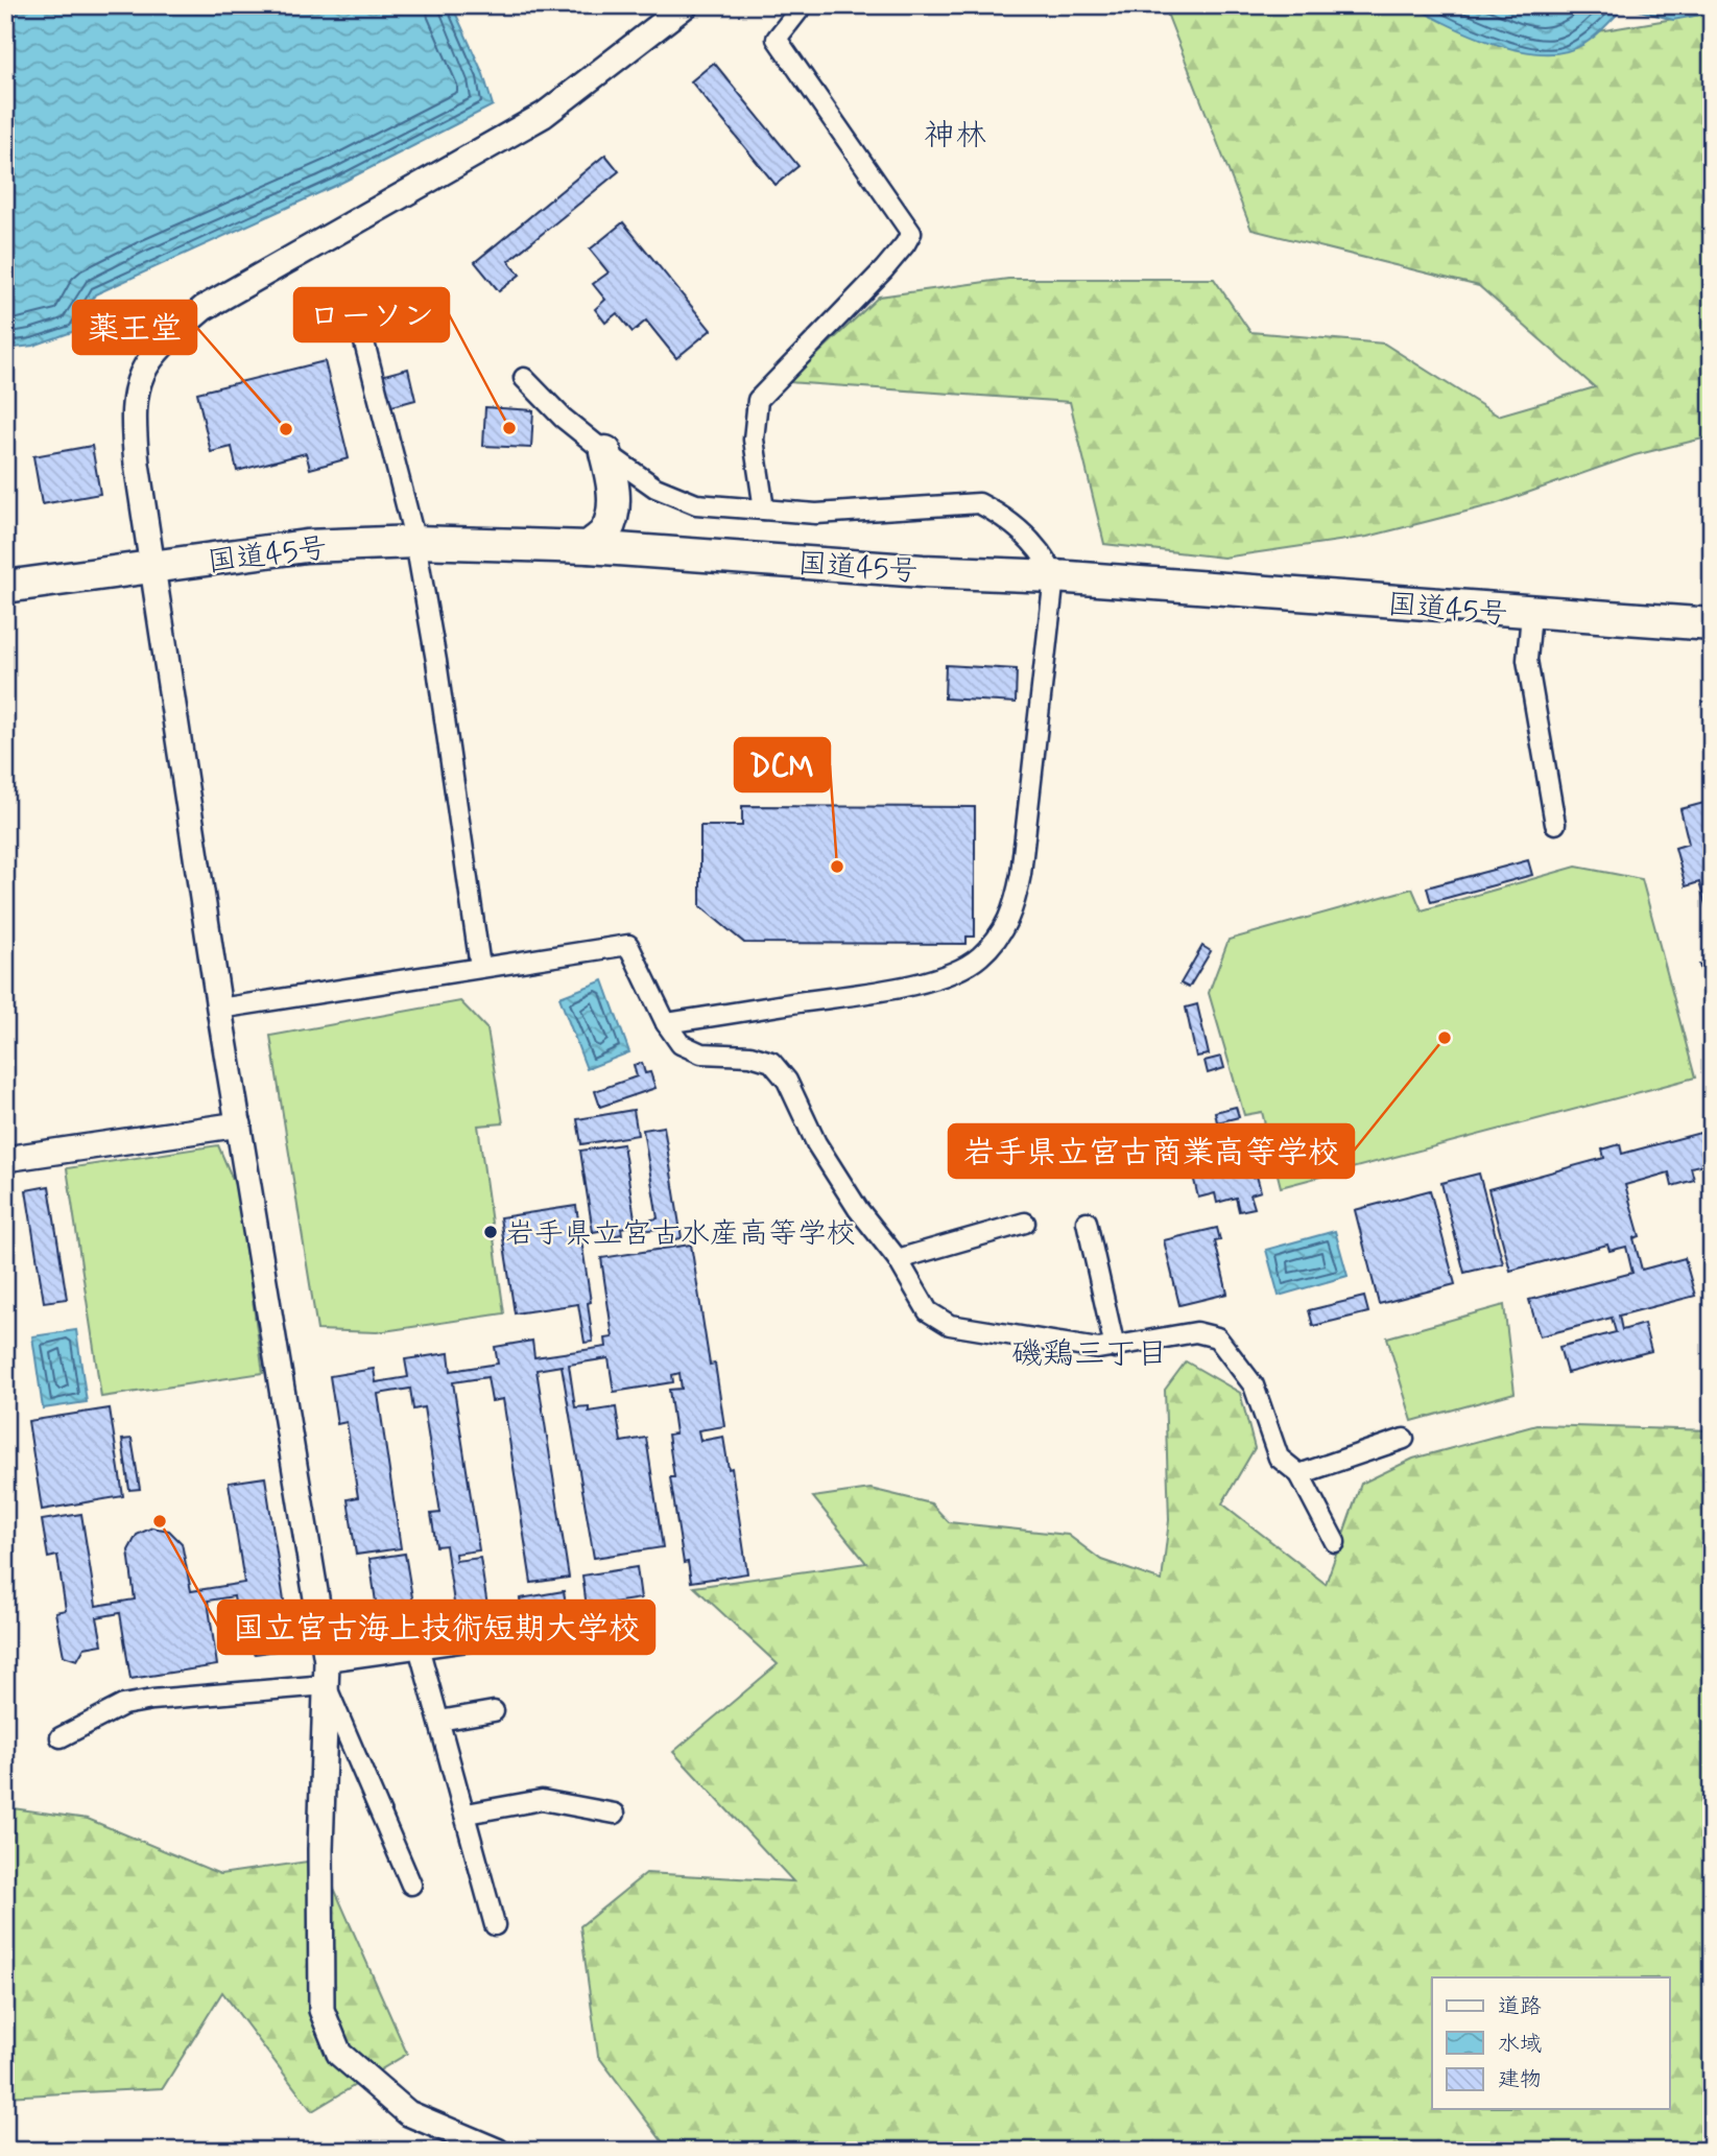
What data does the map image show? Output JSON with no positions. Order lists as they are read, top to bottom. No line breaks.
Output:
{"streets":{"highway":["国道45号"]},"districts":["神林","磯鶏三丁目"],"places":["ローソン","薬王堂","DCM","岩手県立宮古商業高等学校","岩手県立宮古水産高等学校","国立宮古海上技術短期大学校"],"legend":["道路","水域","建物"]}
